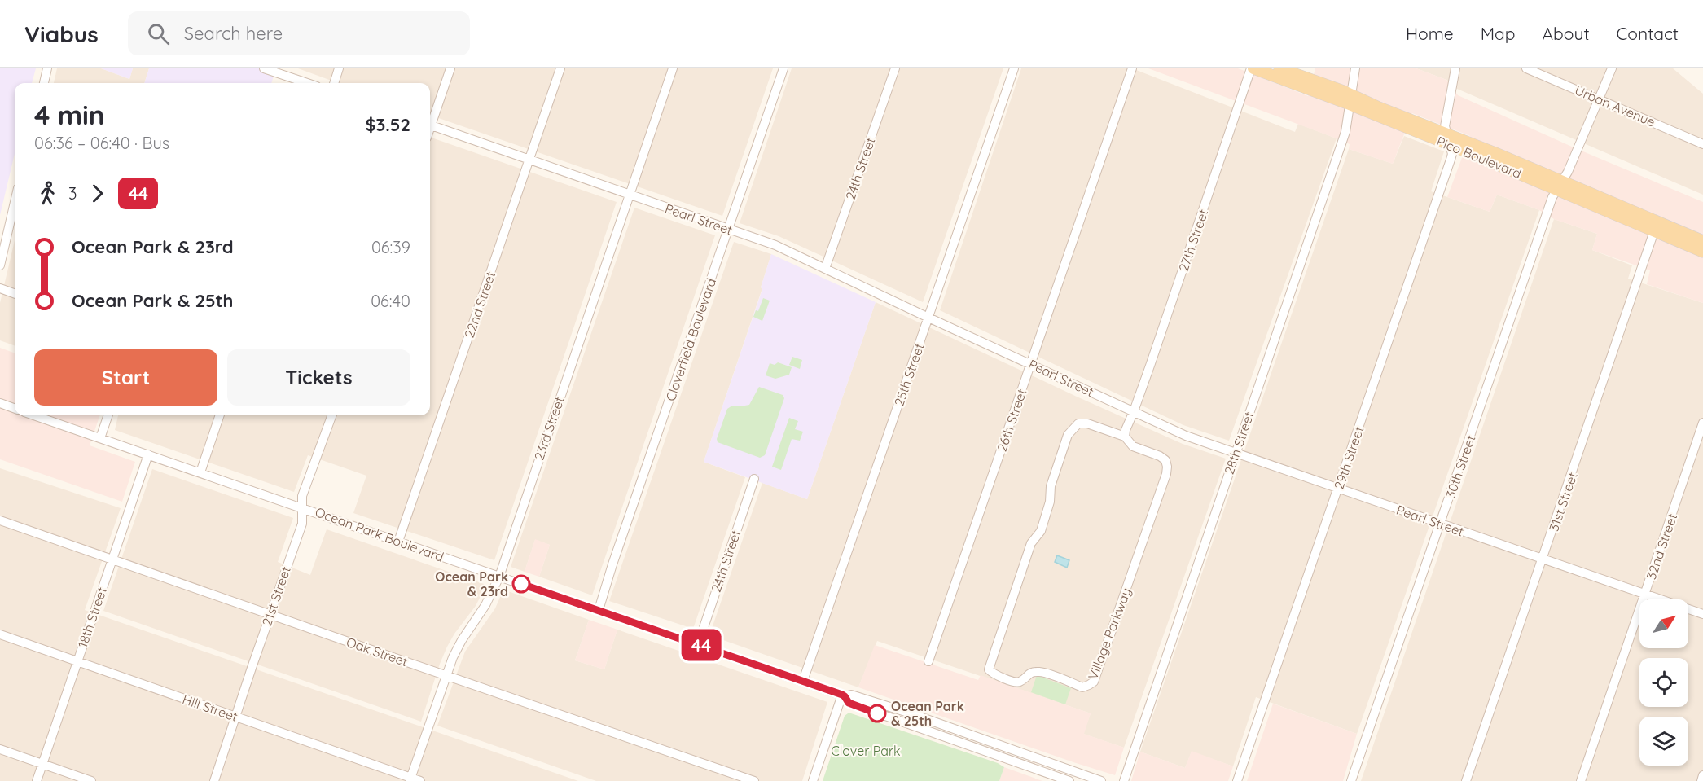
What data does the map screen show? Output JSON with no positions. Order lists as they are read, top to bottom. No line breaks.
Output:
{"streets":{"main road":["Pico Boulevard"],"street":["Urban Avenue","24th Street","Pearl Street","27th Street","22nd Street","Cloverfield Boulevard","25th Street","26th Street","23rd Street","28th Street","29th Street","30th Street","31st Street","Ocean Park Boulevard","32nd Street","21st Street","18th Street","Village Parkway","Oak Street","Hill Street"]},"crossings":[["Urban Avenue","30th Street"],["Pico Boulevard","27th Street"],["Pico Boulevard","28th Street"],["Pico Boulevard","29th Street"],["Pico Boulevard","30th Street"],["Pico Boulevard","31st Street"],["24th Street","Pearl Street"],["24th Street","Ocean Park Boulevard"],["Pearl Street","27th Street"],["Pearl Street","22nd Street"],["Pearl Street","Cloverfield Boulevard"],["Pearl Street","25th Street"],["Pearl Street","26th Street"],["Pearl Street","23rd Street"],["Pearl Street","28th Street"],["Pearl Street","29th Street"],["Pearl Street","30th Street"],["Pearl Street","31st Street"],["Pearl Street","32nd Street"],["27th Street","Village Parkway"],["22nd Street","Ocean Park Boulevard"],["Cloverfield Boulevard","Ocean Park Boulevard"],["25th Street","Ocean Park Boulevard"],["23rd Street","Ocean Park Boulevard"],["23rd Street","Oak Street"],["23rd Street","Hill Street"],["Ocean Park Boulevard","21st Street"],["Ocean Park Boulevard","18th Street"],["21st Street","Oak Street"],["21st Street","Hill Street"],["18th Street","Oak Street"],["18th Street","Hill Street"]],"parks":["Clover Park"],"places":["Ocean Park & 23rd","Ocean Park & 25th"],"lines":["bus line 44"],"north":"top right","page":{"header":"Viabus","search":"Search here","nav":["Home","Map","About","Contact"],"on_map":"44","heading":["4 min","06:36 – 06:40 · Bus","$3.52"],"legs":["3","44"],"list":[{"name":"Ocean Park & 23rd","value":"06:39"},{"name":"Ocean Park & 25th","value":"06:40"}],"buttons":["Start","Tickets"]}}
